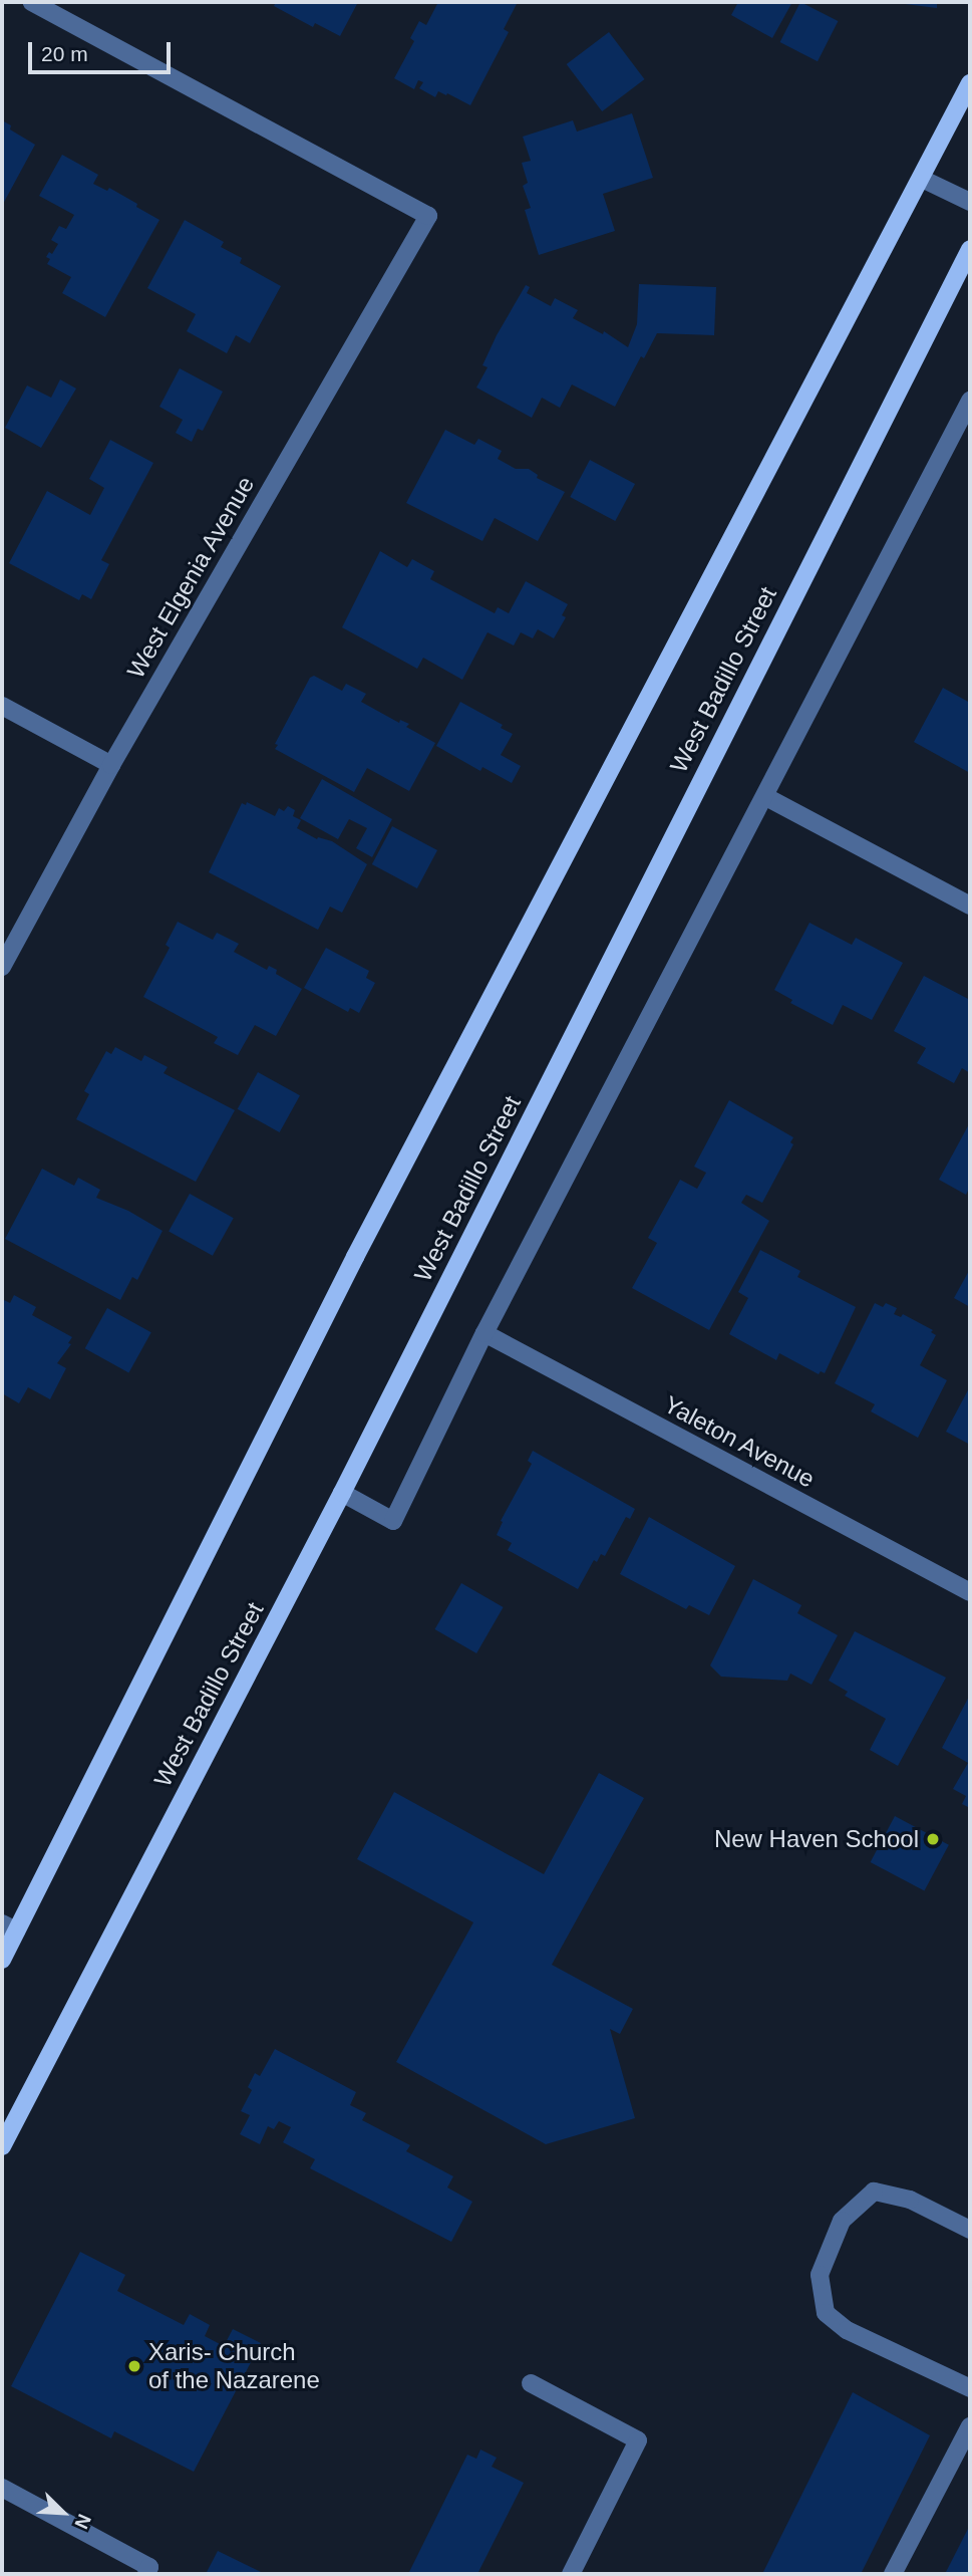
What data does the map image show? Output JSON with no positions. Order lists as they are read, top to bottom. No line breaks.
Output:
{"streets":{"main road":["West Badillo Street"],"street":["West Elgenia Avenue","Yaleton Avenue"]},"places":["New Haven School","Xaris- Church of the Nazarene"],"scale_bar":"20 m","north":"bottom right"}
